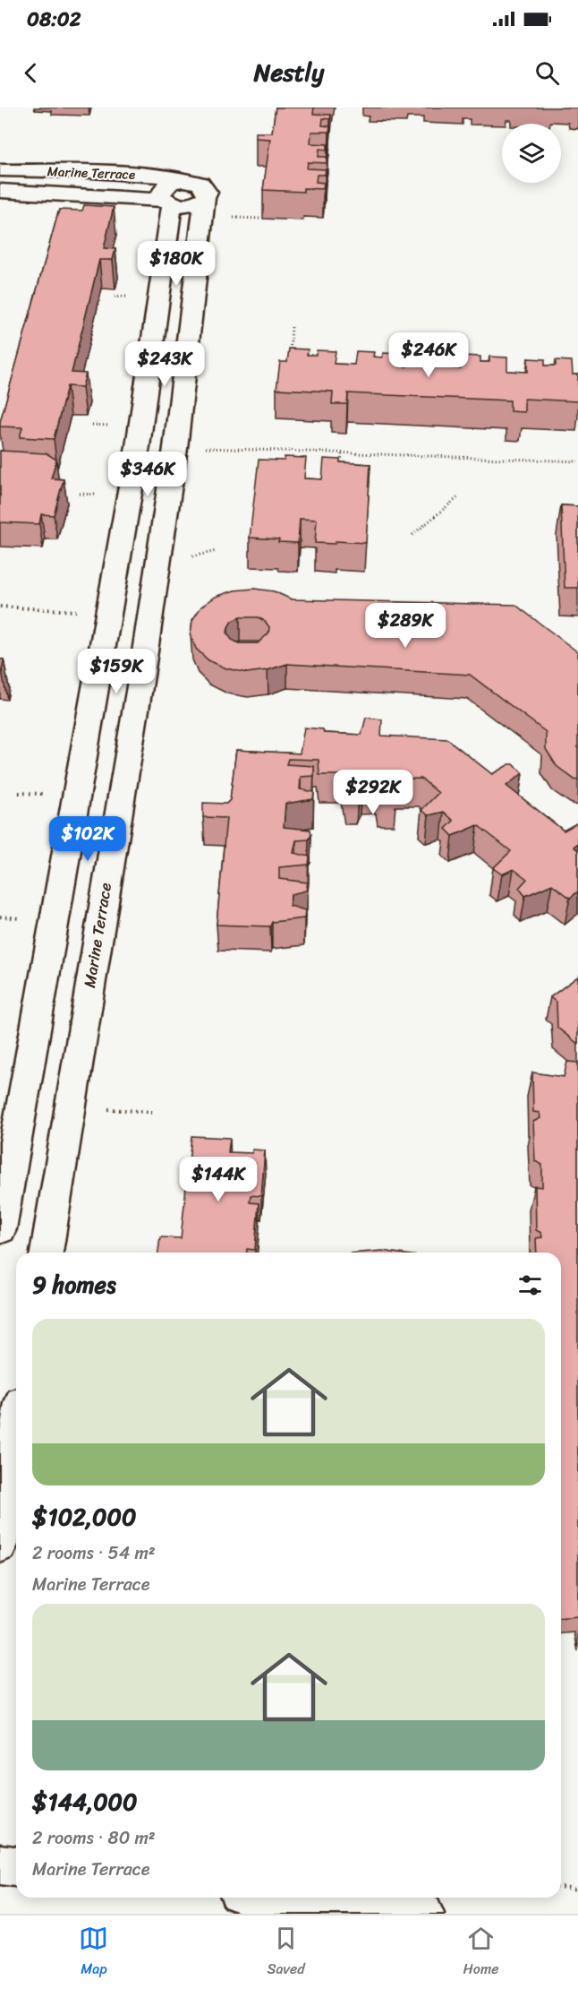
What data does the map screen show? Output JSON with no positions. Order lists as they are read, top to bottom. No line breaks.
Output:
{"streets":{"street":["Marine Terrace"]},"page":{"status":"08:02","header":"Nestly","price":["$180K","$246K","$243K","$346K","$289K","$159K","$292K","$102K","$144K"],"heading":"9 homes","list":[{"name":"$102,000","note":"2 rooms · 54 m² · Marine Terrace"},{"name":"$144,000","note":"2 rooms · 80 m² · Marine Terrace"}],"tabs":["Map","Saved","Home"]}}
